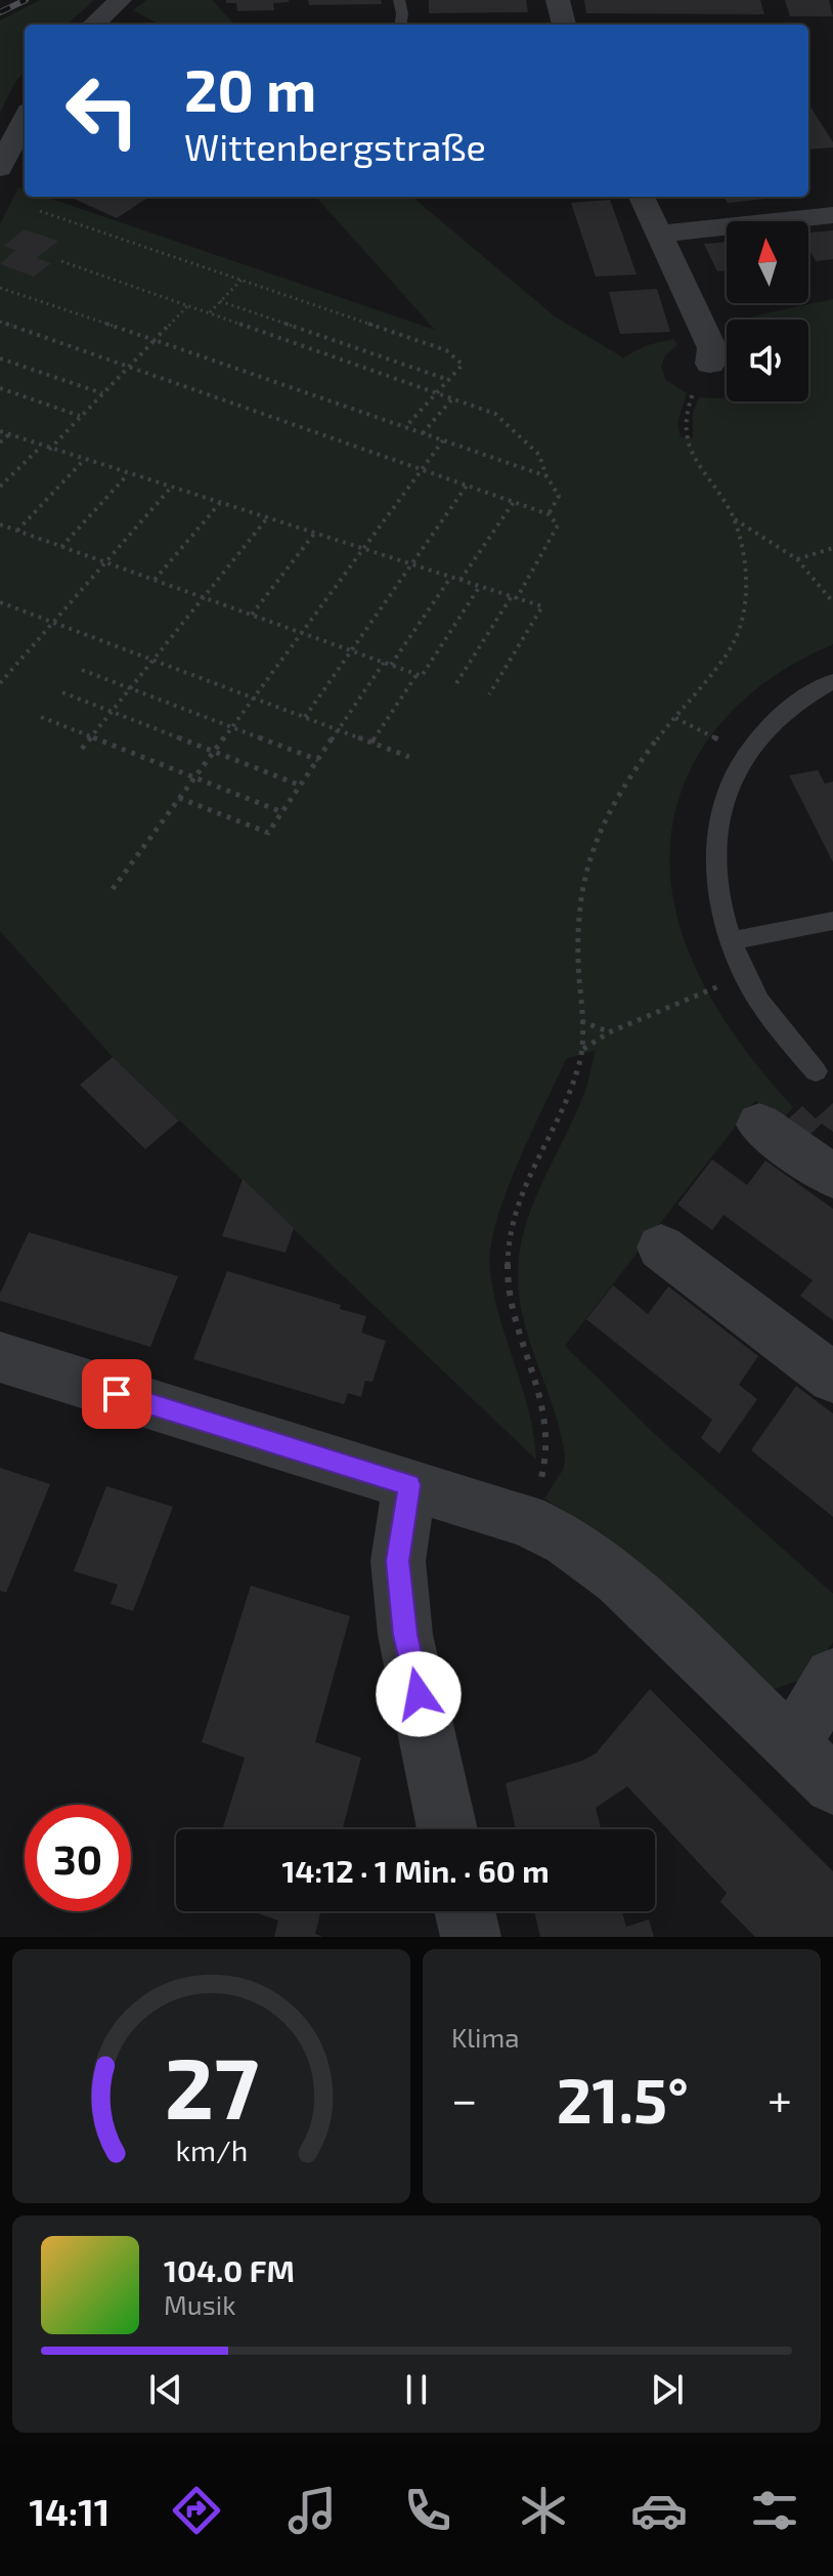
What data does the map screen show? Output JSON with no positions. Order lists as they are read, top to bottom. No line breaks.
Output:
{"north":"top","page":{"turn":["20 m","Wittenbergstraße"],"limit":"30","trip":"14:12 · 1 Min. · 60 m","tile":"Klima","heat":["−","21.5°","+"],"song":["104.0 FM","Musik"],"tabs":"14:11","gauge":["27","km/h"]}}
